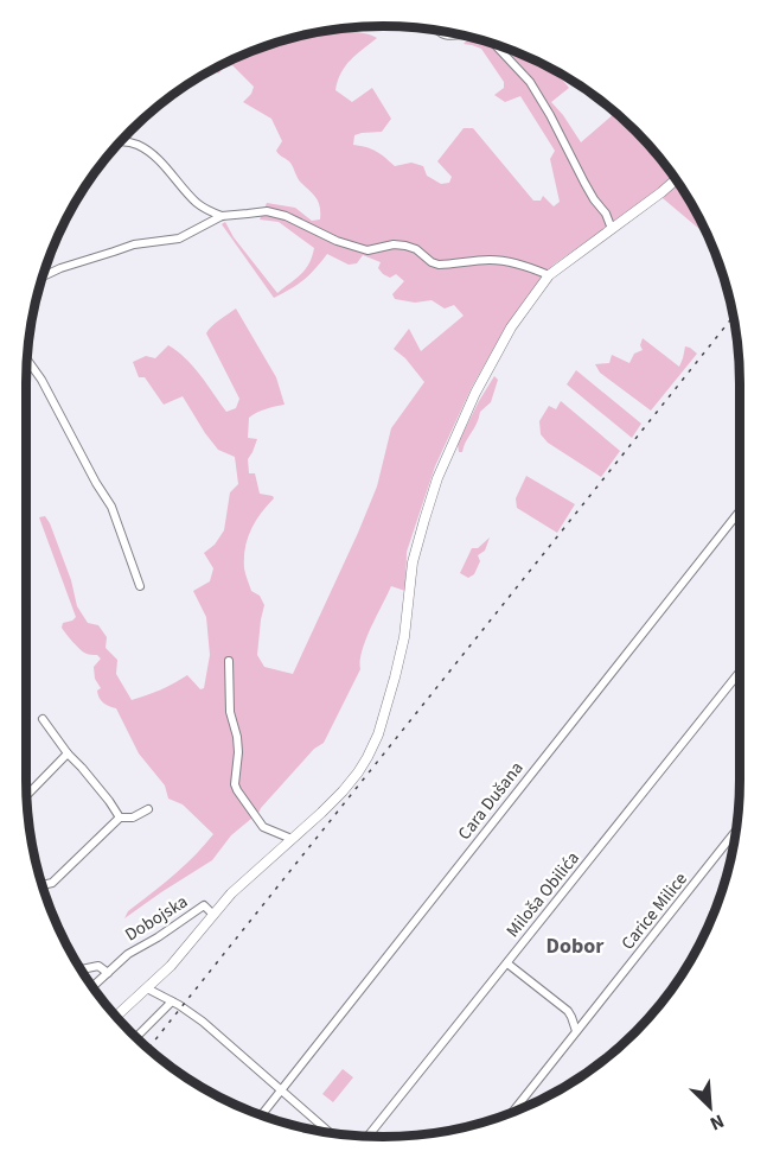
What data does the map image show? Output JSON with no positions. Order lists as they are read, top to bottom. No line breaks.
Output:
{"streets":{"street":["Cara Dušana","Miloša Obilića","Carice Milice","Dobojska"]},"districts":["Dobor"],"north":"bottom right"}
